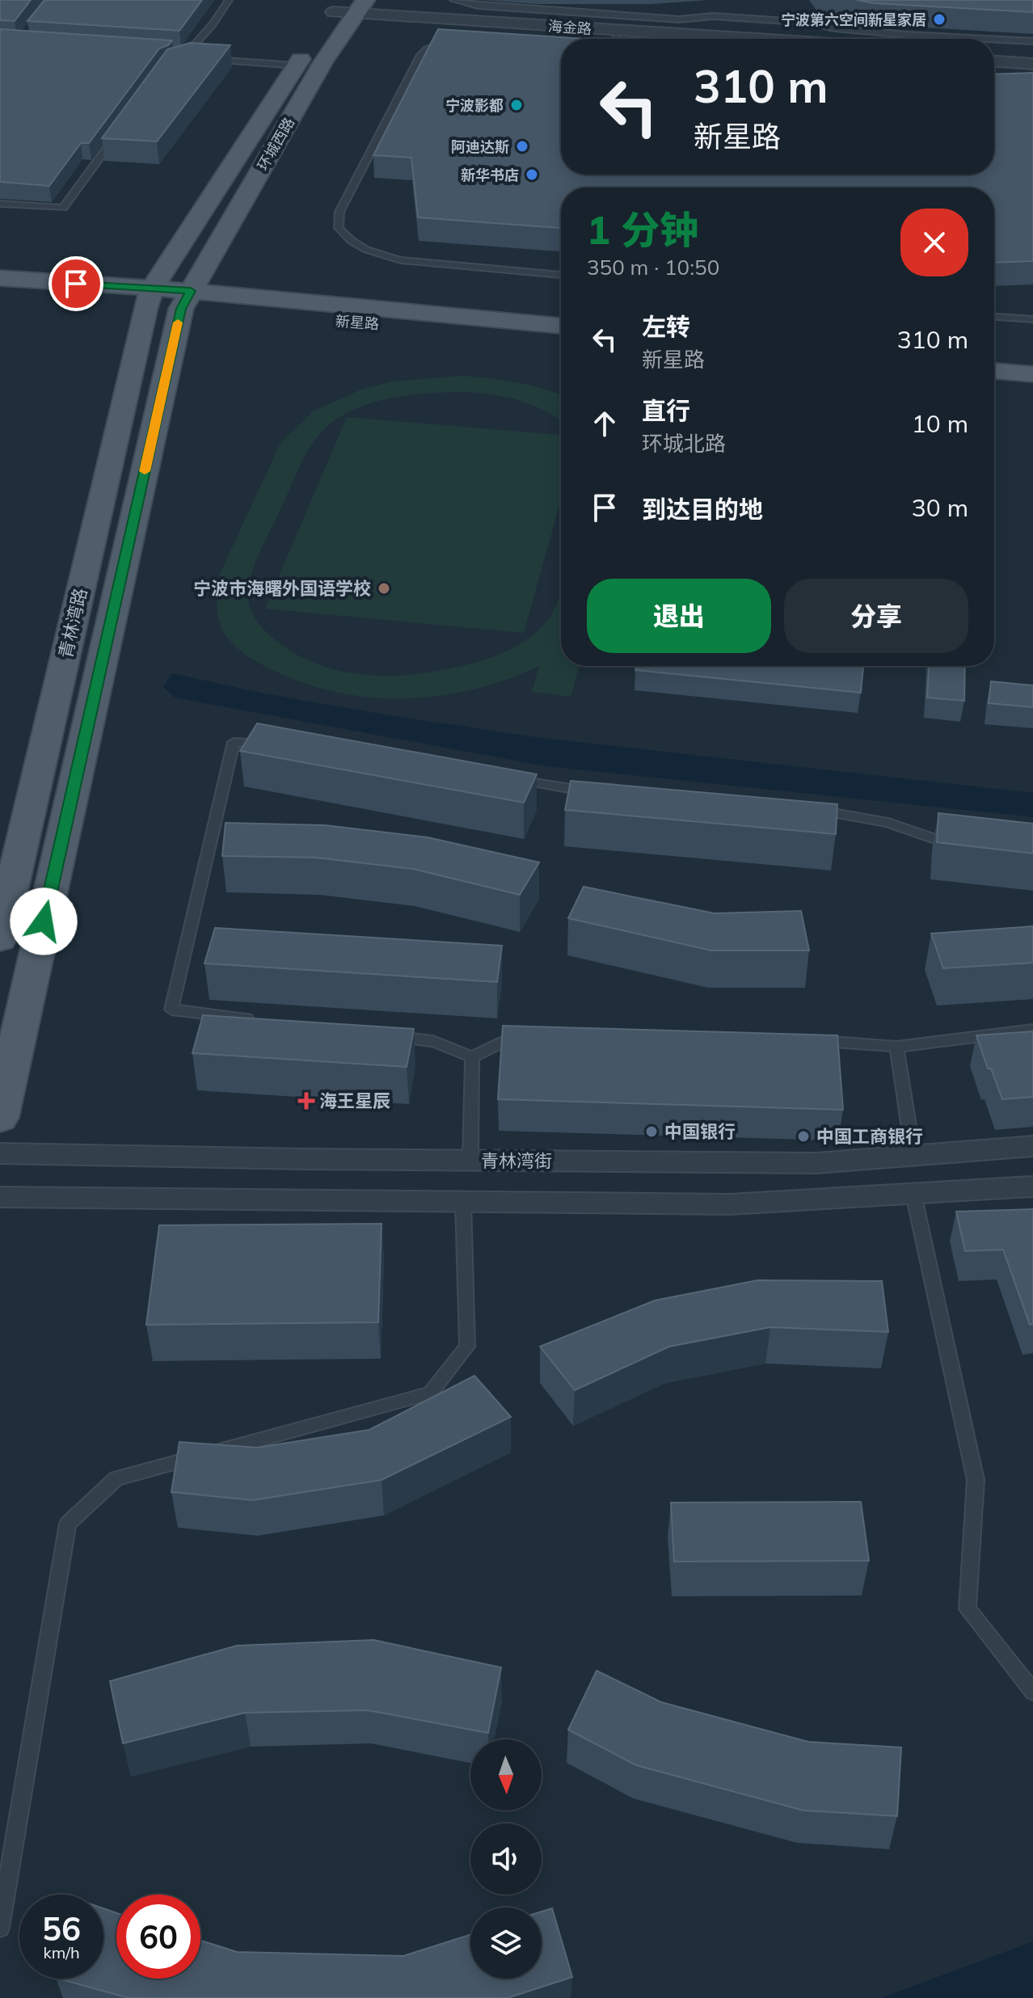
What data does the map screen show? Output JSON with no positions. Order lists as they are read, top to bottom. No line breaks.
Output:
{"streets":{"main road":["环城西路","新星路","青林湾路"],"street":["海金路","青林湾街"]},"crossings":[["海金路","环城西路"],["海金路","青林湾路"],["环城西路","新星路"],["环城西路","青林湾路"],["新星路","青林湾路"]],"places":{"other":["宁波第六空间新星家居","宁波影都","阿迪达斯","新华书店","宁波市海曙外国语学校","中国银行","中国工商银行"],"health":["海王星辰"]},"north":"bottom","page":{"turn":["310 m","新星路"],"heading":["1 分钟","350 m · 10:50"],"list":[{"name":"左转","note":"新星路","value":"310 m"},{"name":"直行","note":"环城北路","value":"10 m"},{"name":"到达目的地","value":"30 m"}],"buttons":["退出","分享"],"speed":"56 km/h","limit":"60"}}
